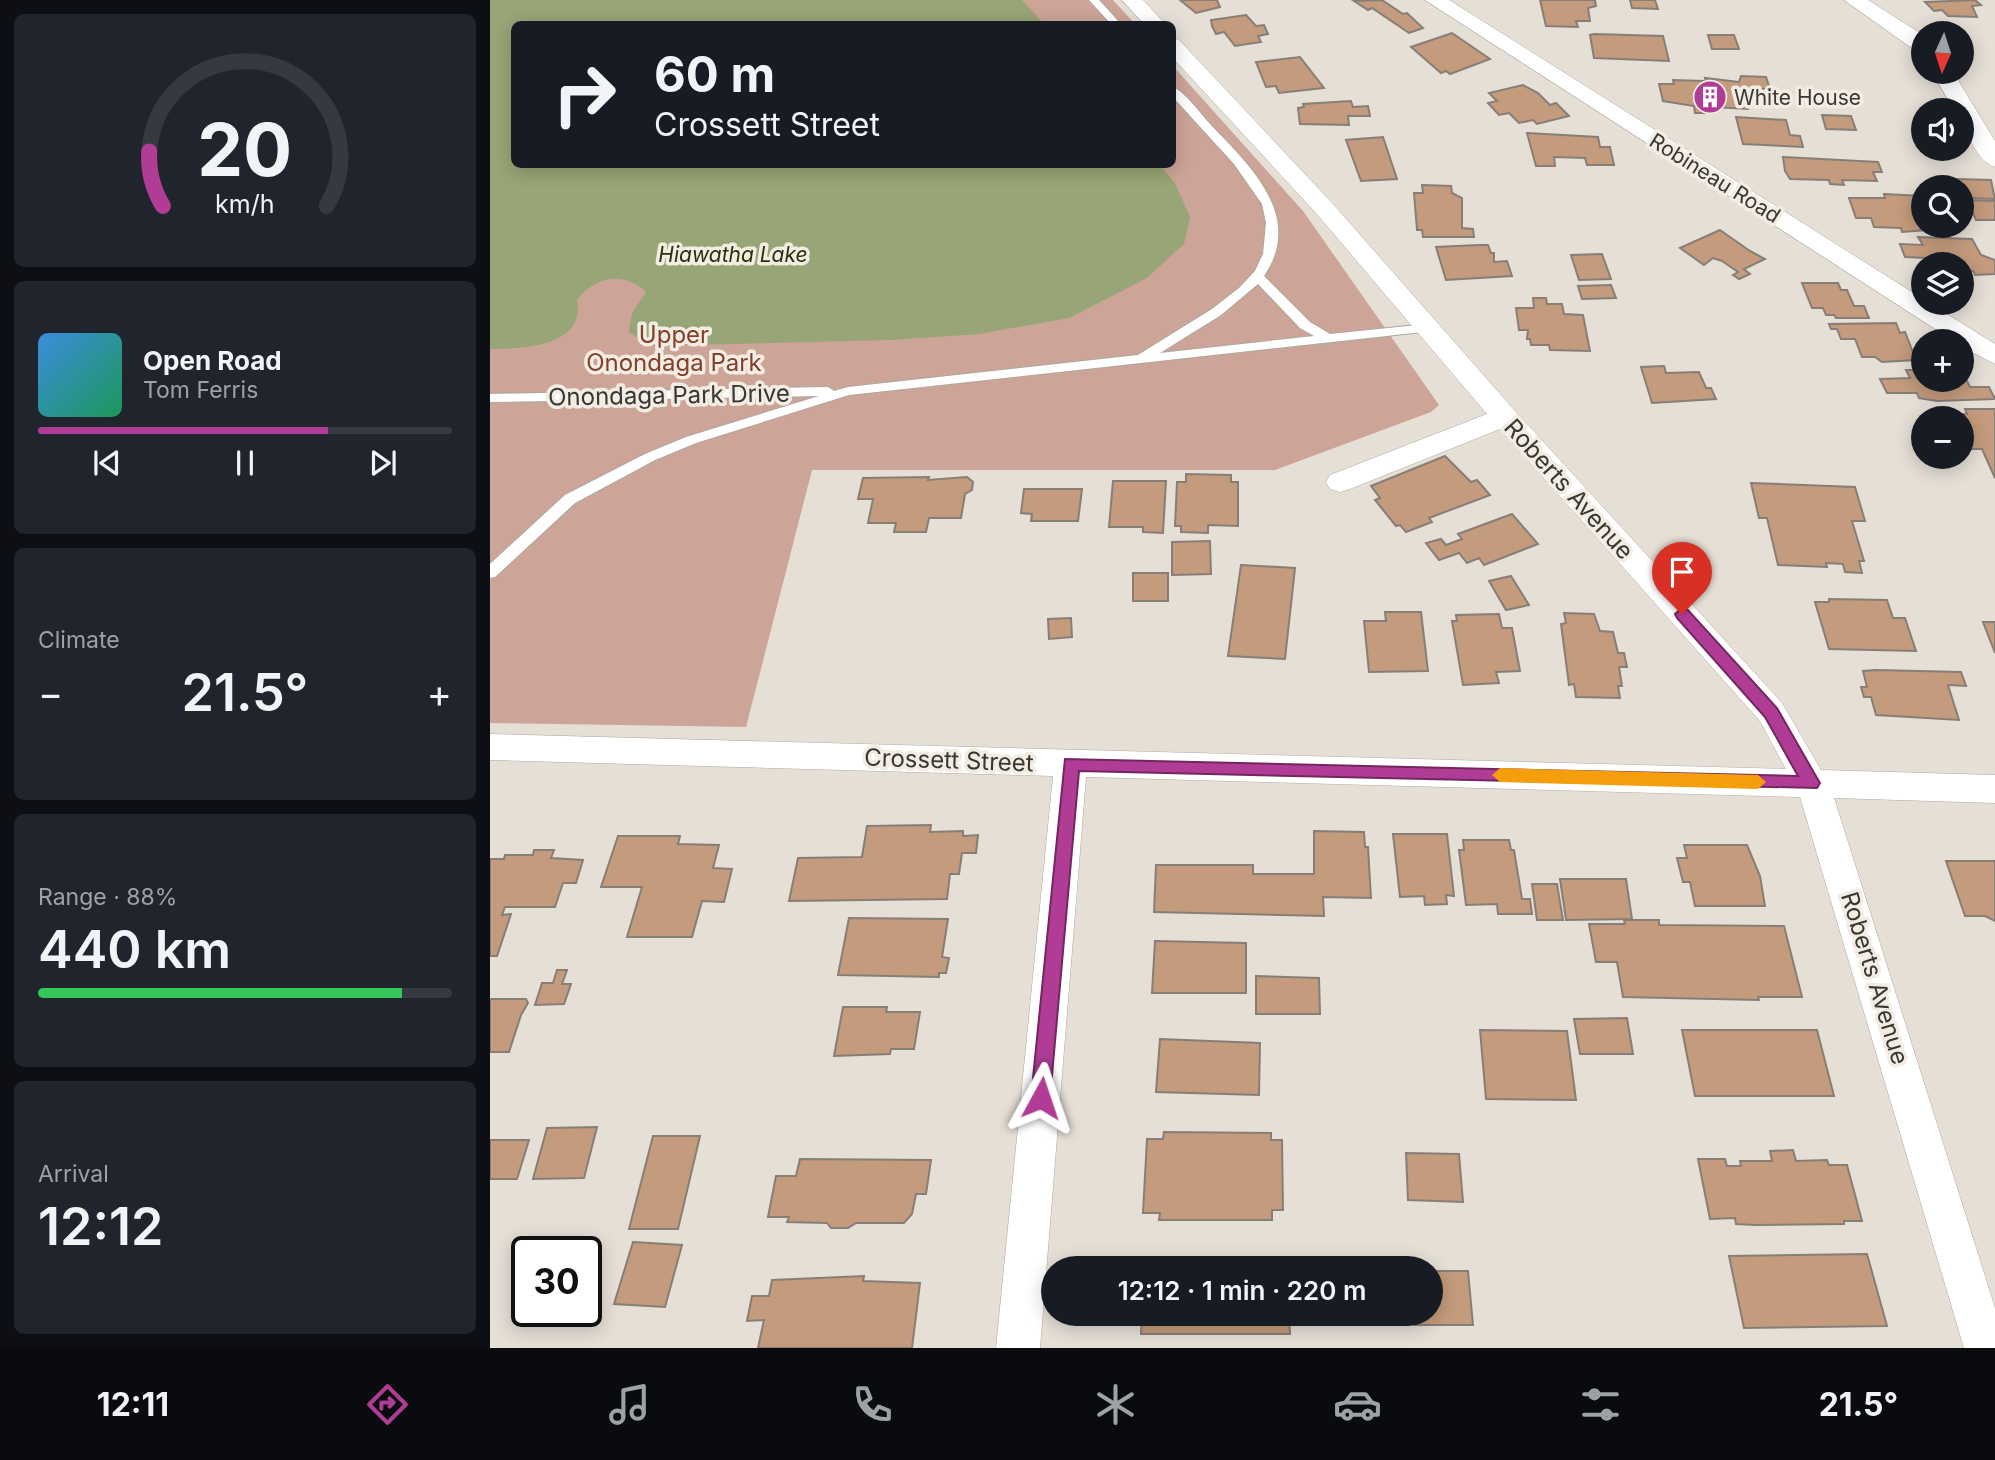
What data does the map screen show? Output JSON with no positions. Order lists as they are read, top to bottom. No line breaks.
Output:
{"streets":{"street":["Robineau Road","Roberts Avenue","Crossett Street"],"lane":["Onondaga Park Drive"]},"crossings":[["Onondaga Park Drive","Roberts Avenue"],["Roberts Avenue","Crossett Street"]],"water":["Hiawatha Lake"],"parks":["Upper Onondaga Park"],"places":{"building":["White House"]},"north":"bottom","page":{"map_buttons":["+","−"],"turn":["60 m","Crossett Street"],"song":["Open Road","Tom Ferris"],"tile":["Climate",["Range · 88%","440 km"],["Arrival","12:12"]],"heat":["−","21.5°","+"],"limit":"30","trip":"12:12 · 1 min · 220 m","tabs":["12:11","21.5°"],"gauge":["20","km/h"]}}
